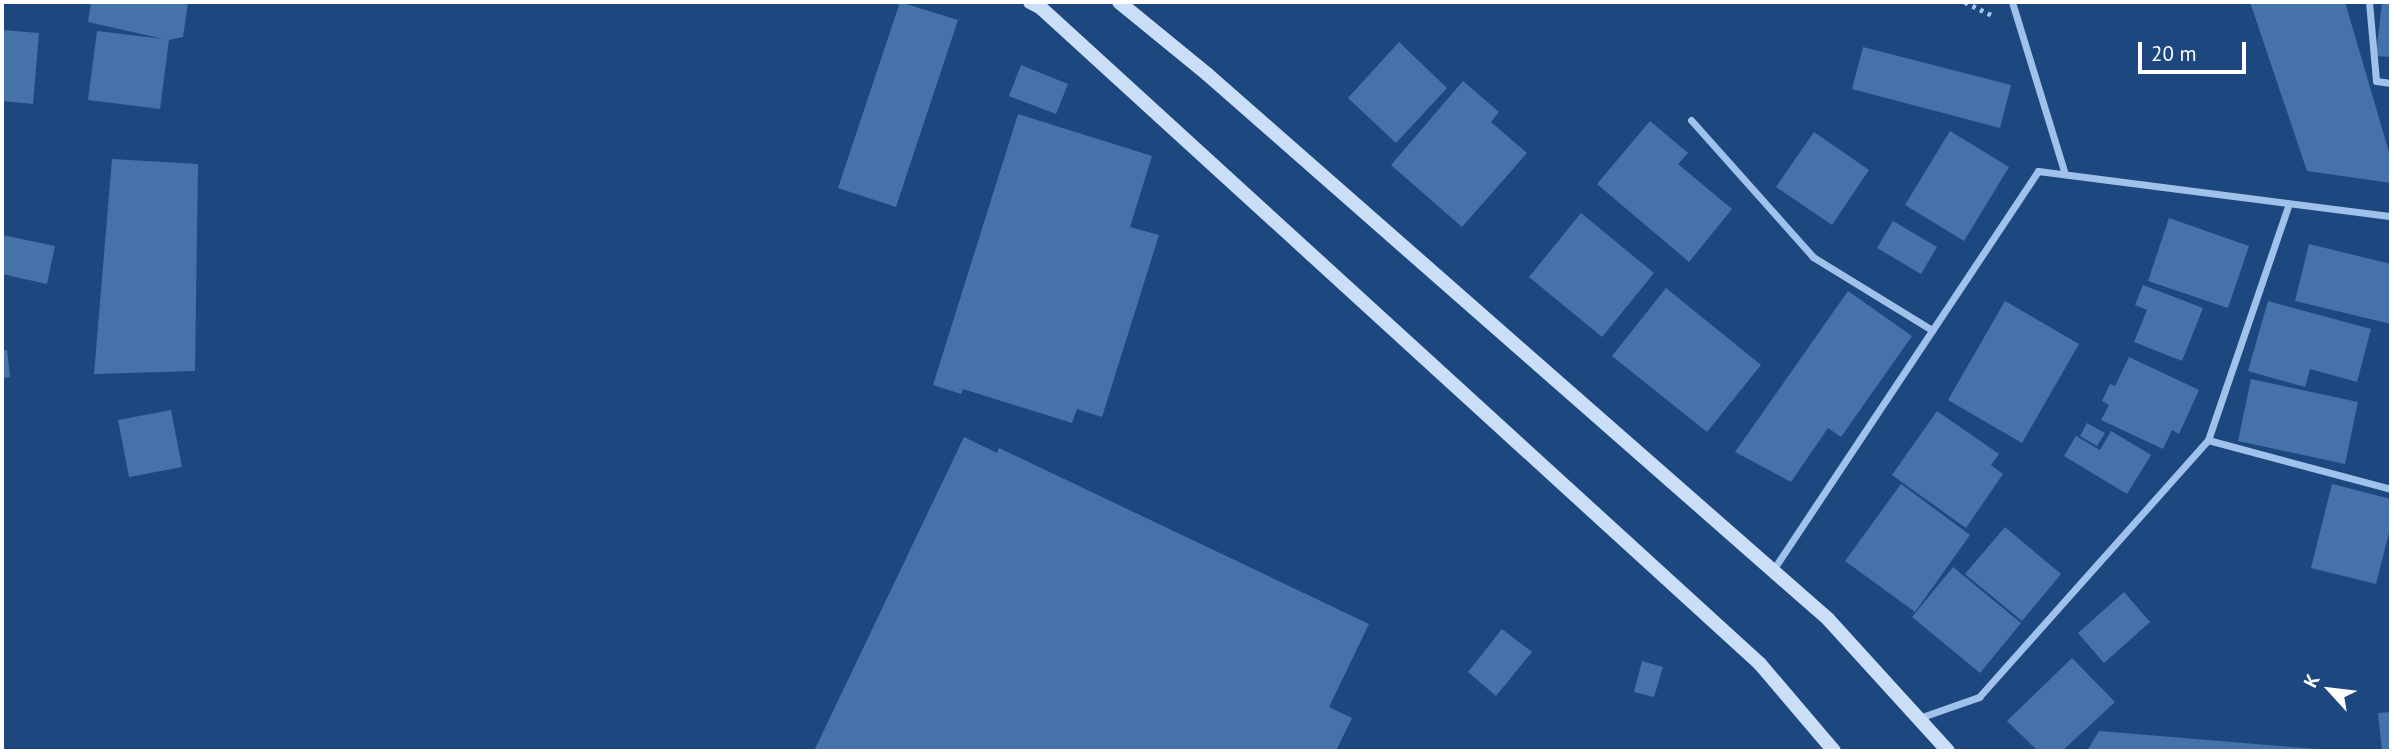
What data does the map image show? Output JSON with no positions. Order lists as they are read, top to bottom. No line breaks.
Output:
{"scale_bar":"20 m","north":"top left"}
